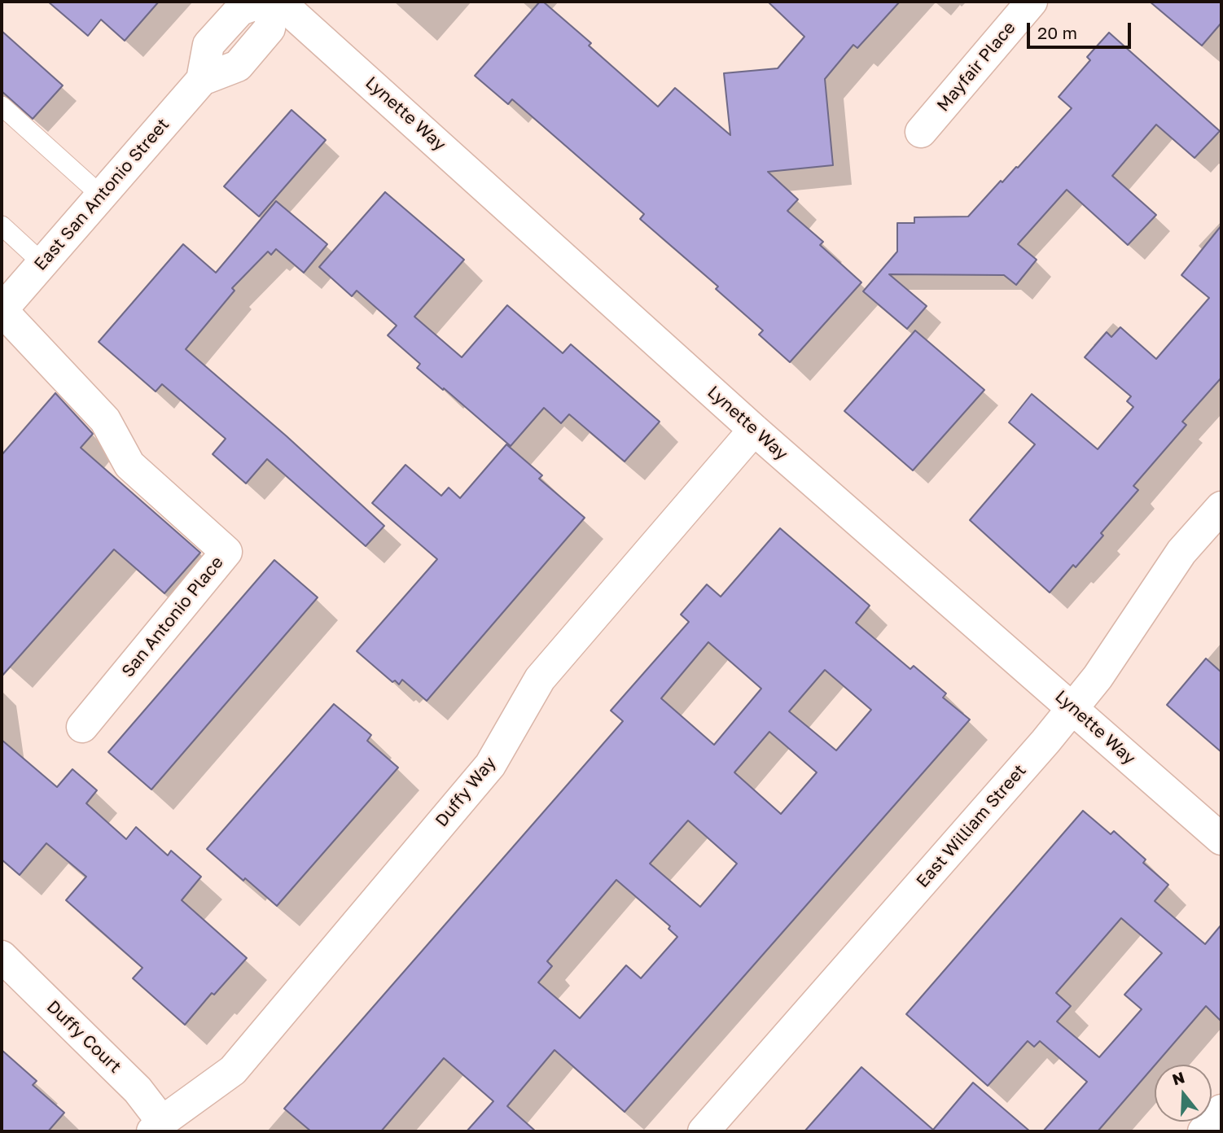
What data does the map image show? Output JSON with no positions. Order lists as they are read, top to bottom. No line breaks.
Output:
{"streets":{"street":["Mayfair Place","Lynette Way","East San Antonio Street","San Antonio Place","Duffy Way","East William Street","Duffy Court"]},"crossings":[["Lynette Way","Duffy Way"],["Lynette Way","East William Street"],["East San Antonio Street","San Antonio Place"],["Duffy Way","Duffy Court"]],"scale_bar":"20 m","north":"top"}
